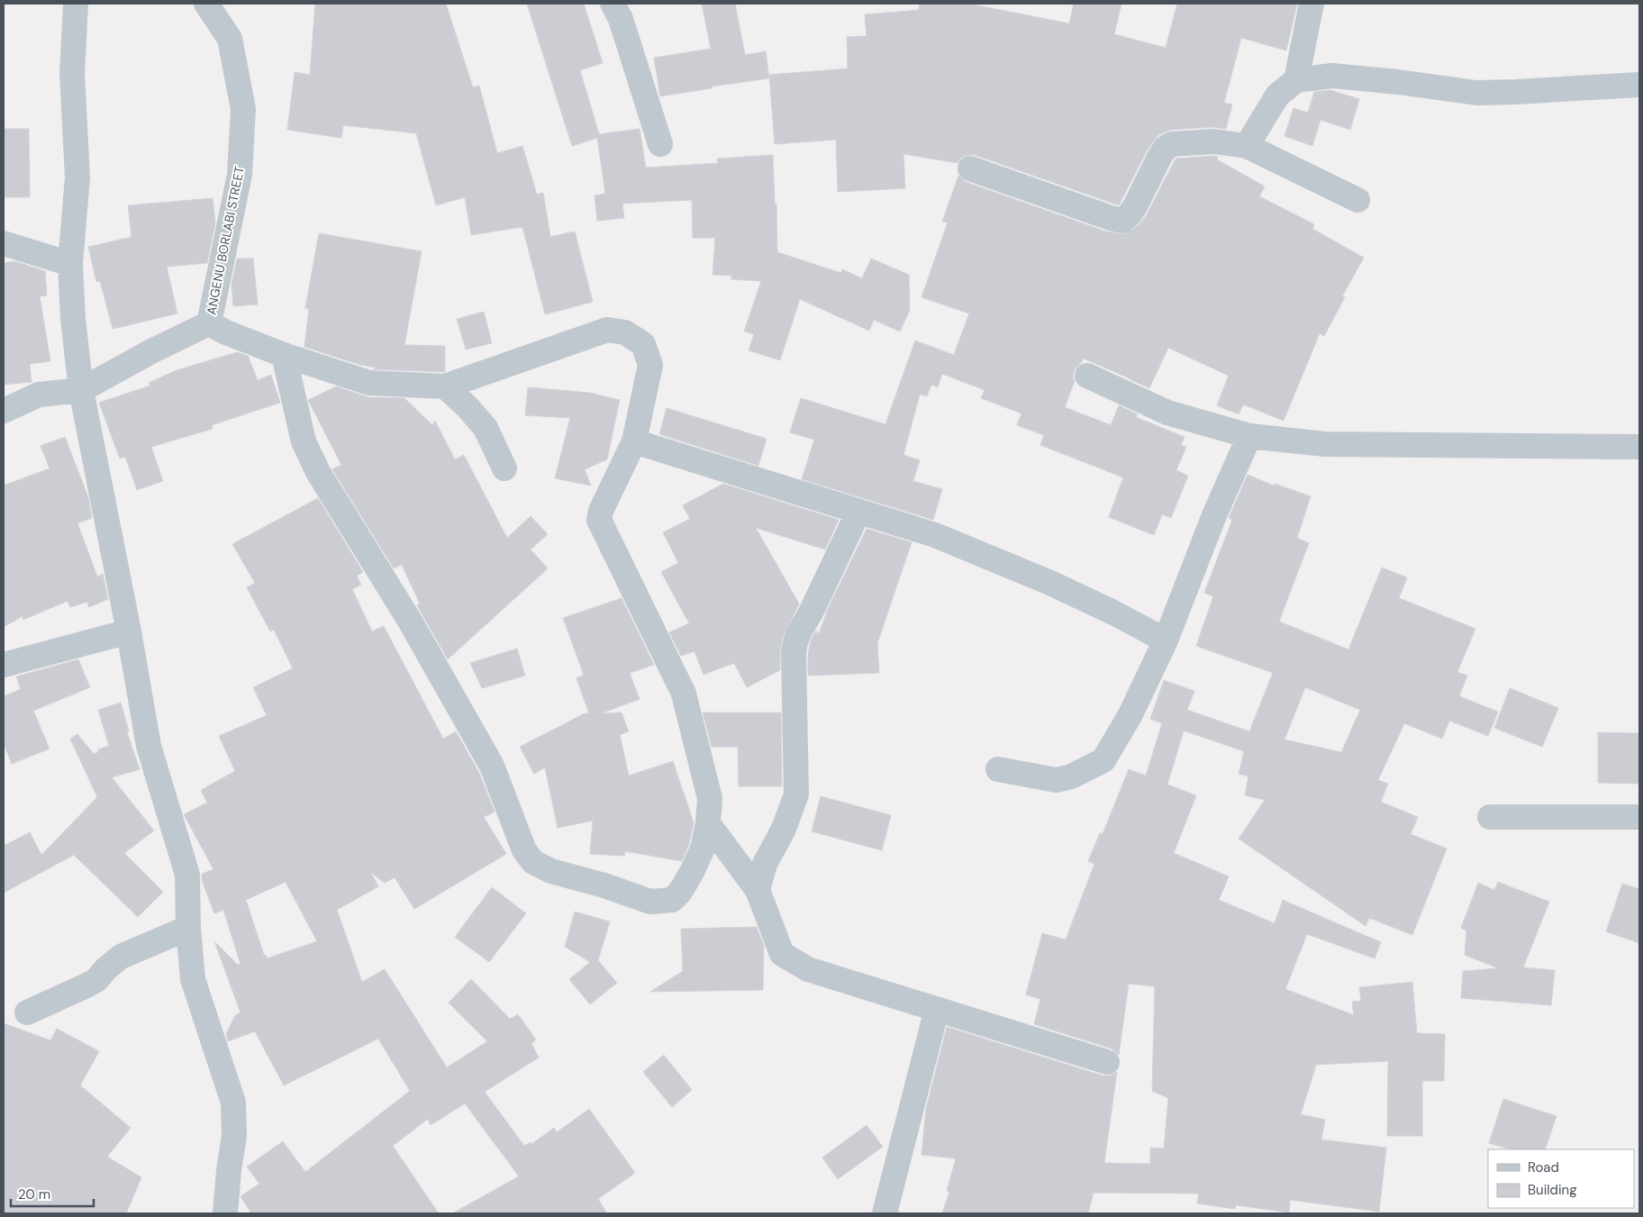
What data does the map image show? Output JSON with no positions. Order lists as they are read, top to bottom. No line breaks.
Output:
{"streets":{"street":["ANGENU BORLABI STREET"]},"legend":["Road","Building"],"scale_bar":"20 m"}
